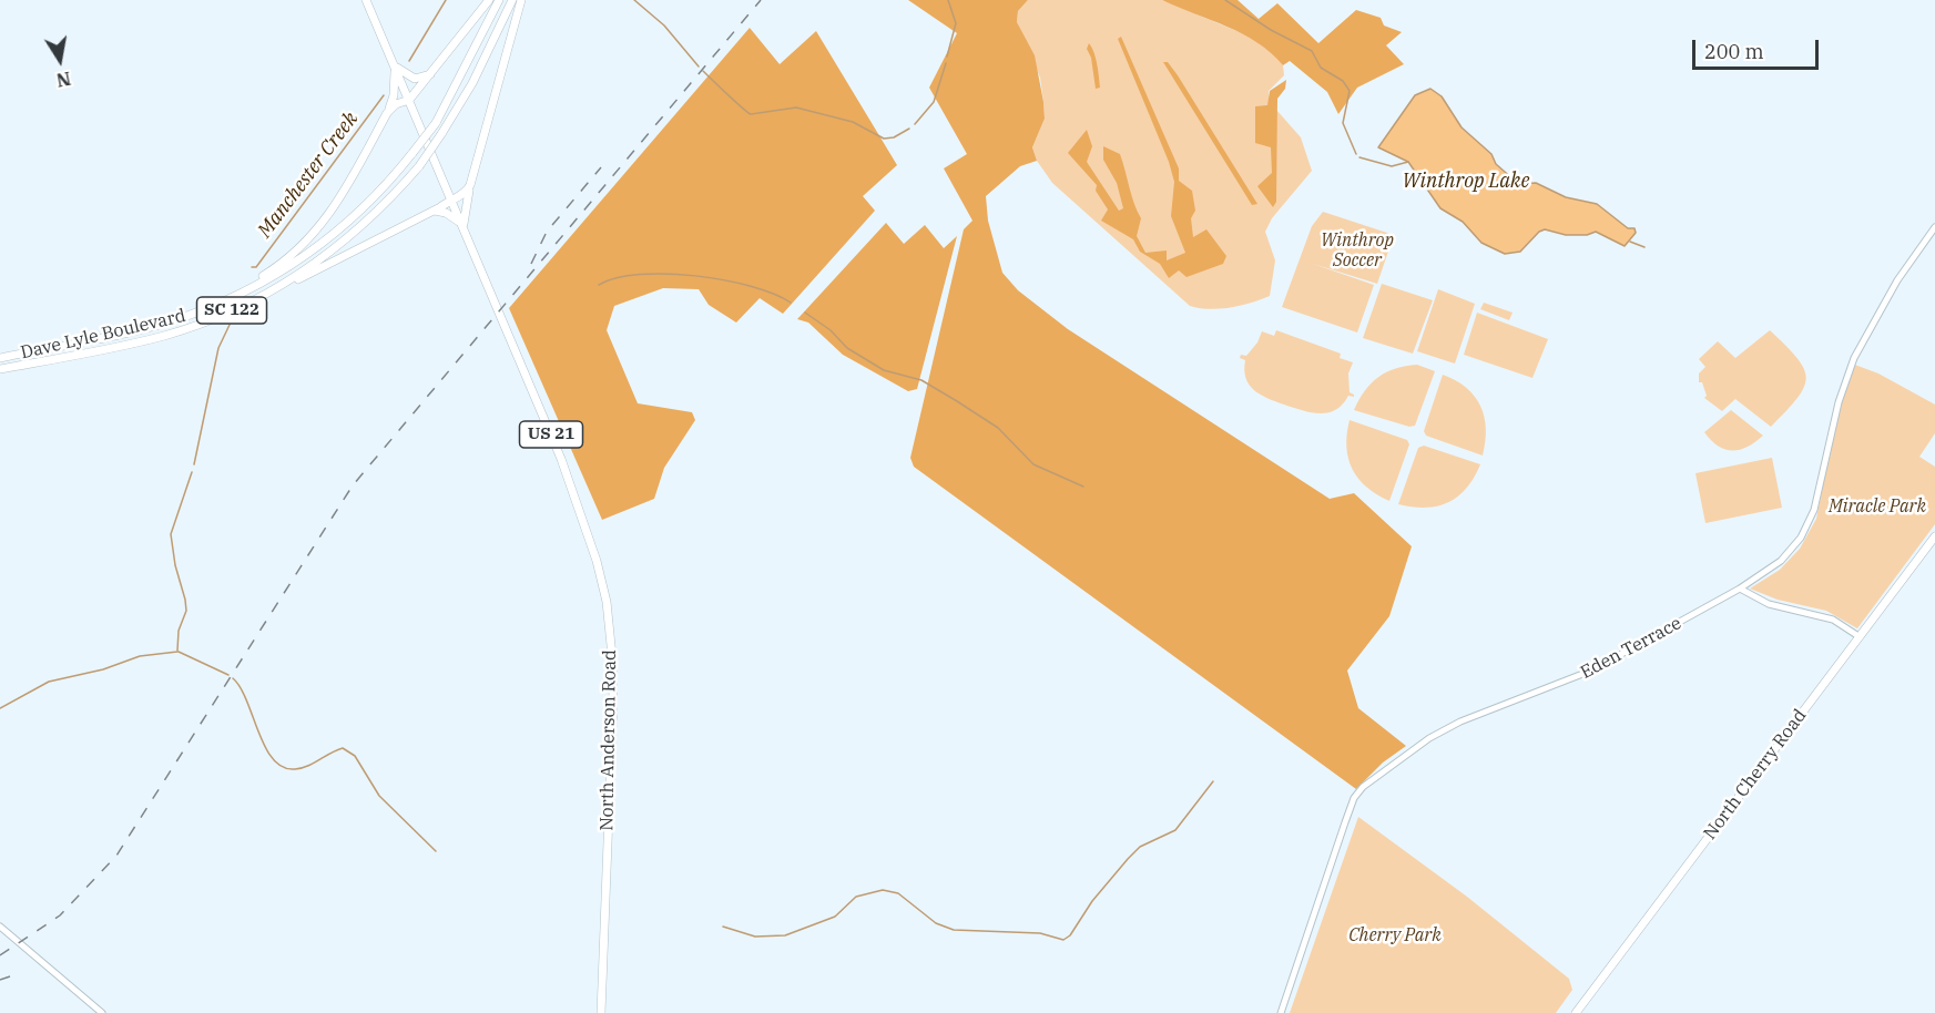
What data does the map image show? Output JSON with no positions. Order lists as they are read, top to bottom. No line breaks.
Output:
{"streets":{"main road":["SC 122","Dave Lyle Boulevard","US 21","North Anderson Road","North Cherry Road"],"street":["Eden Terrace"]},"crossings":[["US 21","North Anderson Road"]],"water":["Manchester Creek","Winthrop Lake"],"parks":["Winthrop Soccer","Miracle Park","Cherry Park"],"scale_bar":"200 m","north":"bottom"}
